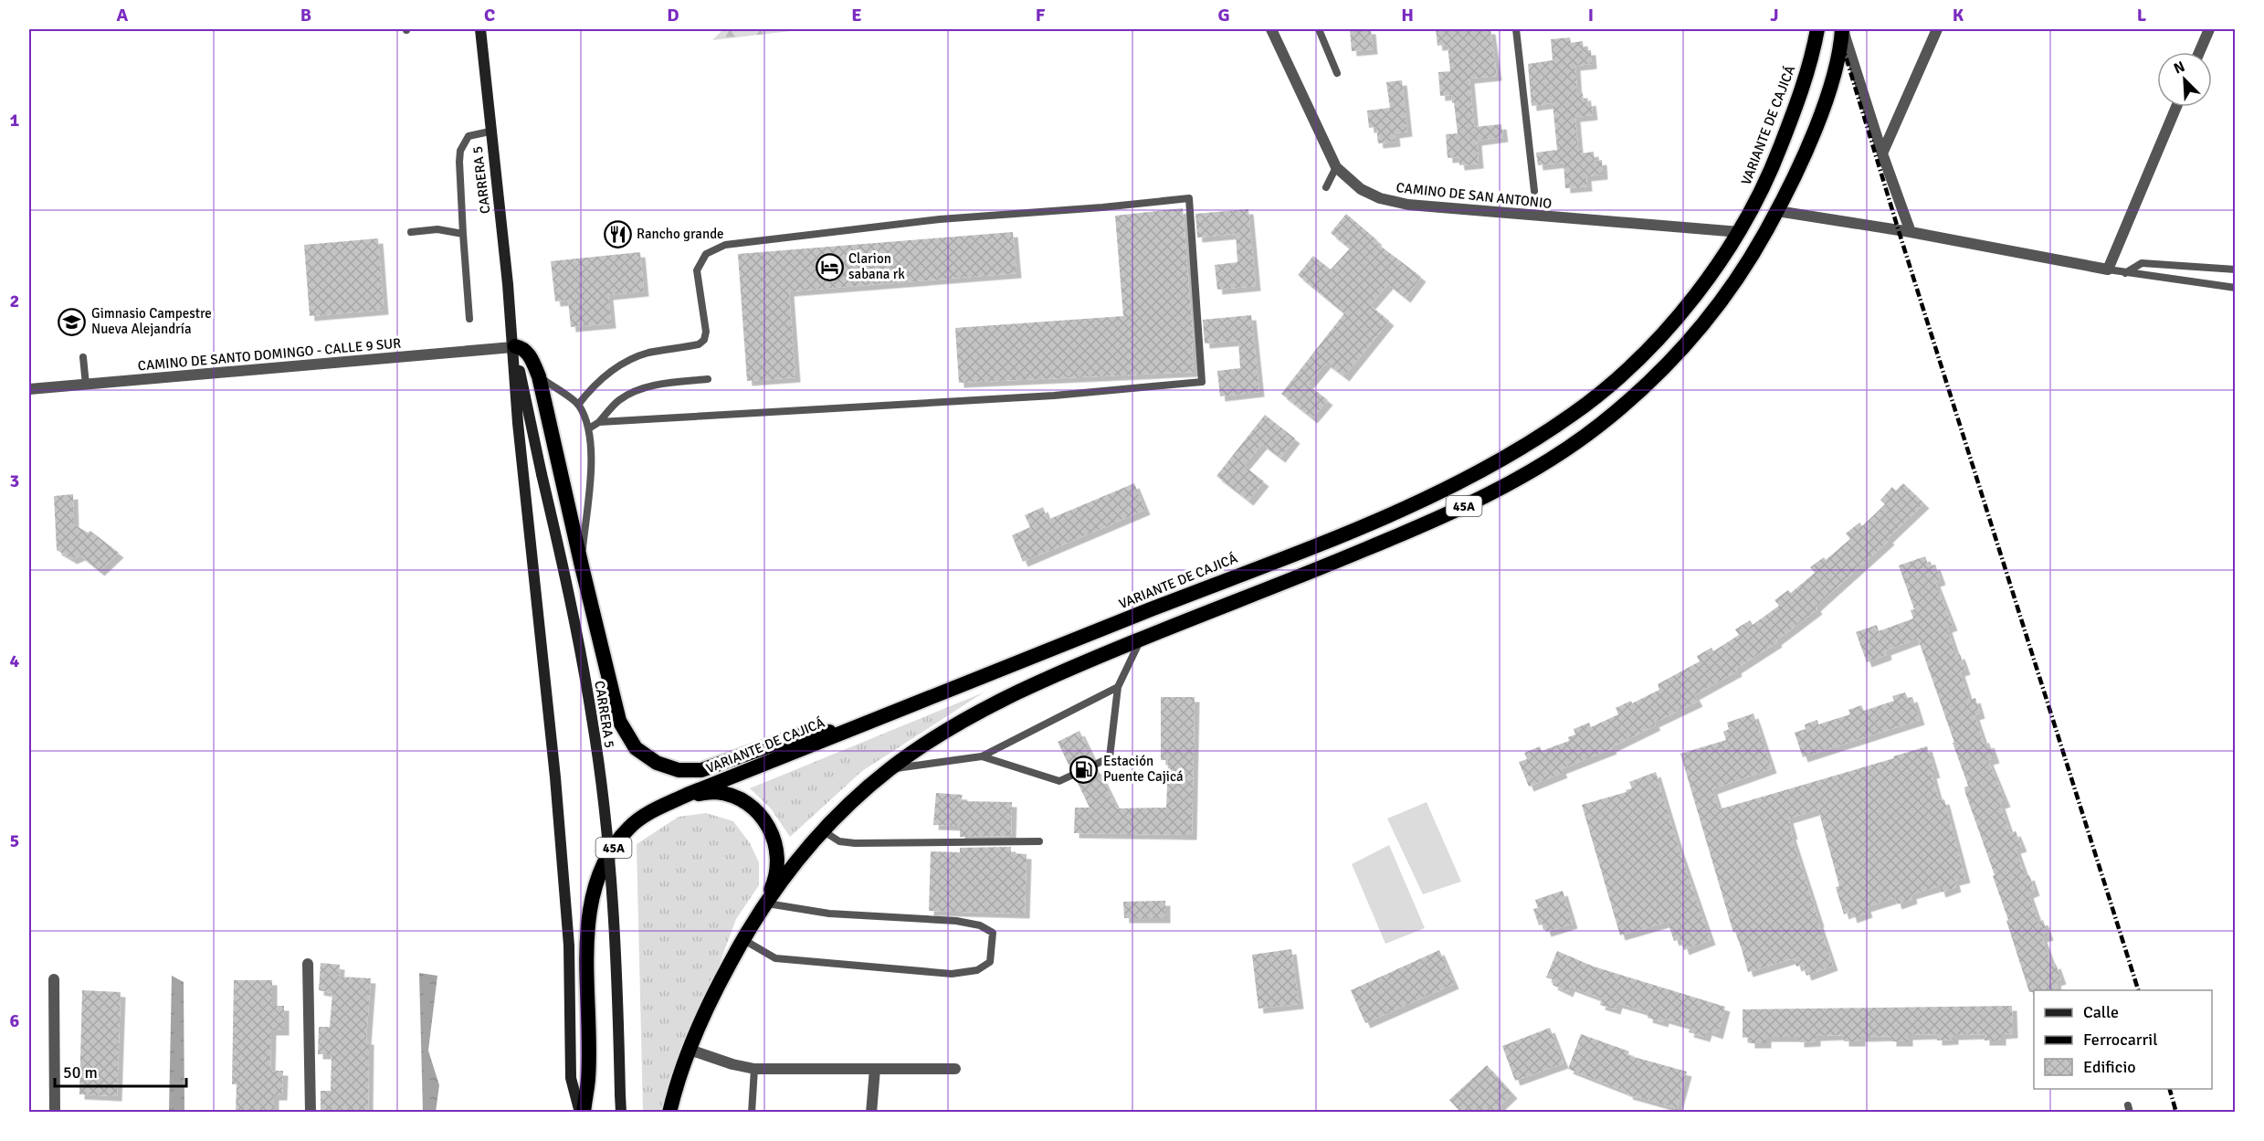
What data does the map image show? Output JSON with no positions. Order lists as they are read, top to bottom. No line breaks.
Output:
{"streets":{"highway":["VARIANTE DE CAJICÁ","45A"],"main road":["CARRERA 5"],"street":["CAMINO DE SAN ANTONIO","CAMINO DE SANTO DOMINGO - CALLE 9 SUR"]},"crossings":[["VARIANTE DE CAJICÁ","CARRERA 5"],["VARIANTE DE CAJICÁ","CAMINO DE SAN ANTONIO"],["CARRERA 5","CAMINO DE SANTO DOMINGO - CALLE 9 SUR"]],"places":{"restaurant":["Rancho grande"],"hotel":["Clarion sabana rk"],"school or university":["Gimnasio Campestre Nueva Alejandría"],"fuel station":["Estación Puente Cajicá"]},"legend":["Calle","Ferrocarril","Edificio"],"scale_bar":"50 m","north":"top left","grid":{"columns":["A","B","C","D","E","F","G","H","I","J","K","L"],"rows":["1","2","3","4","5","6"]}}
